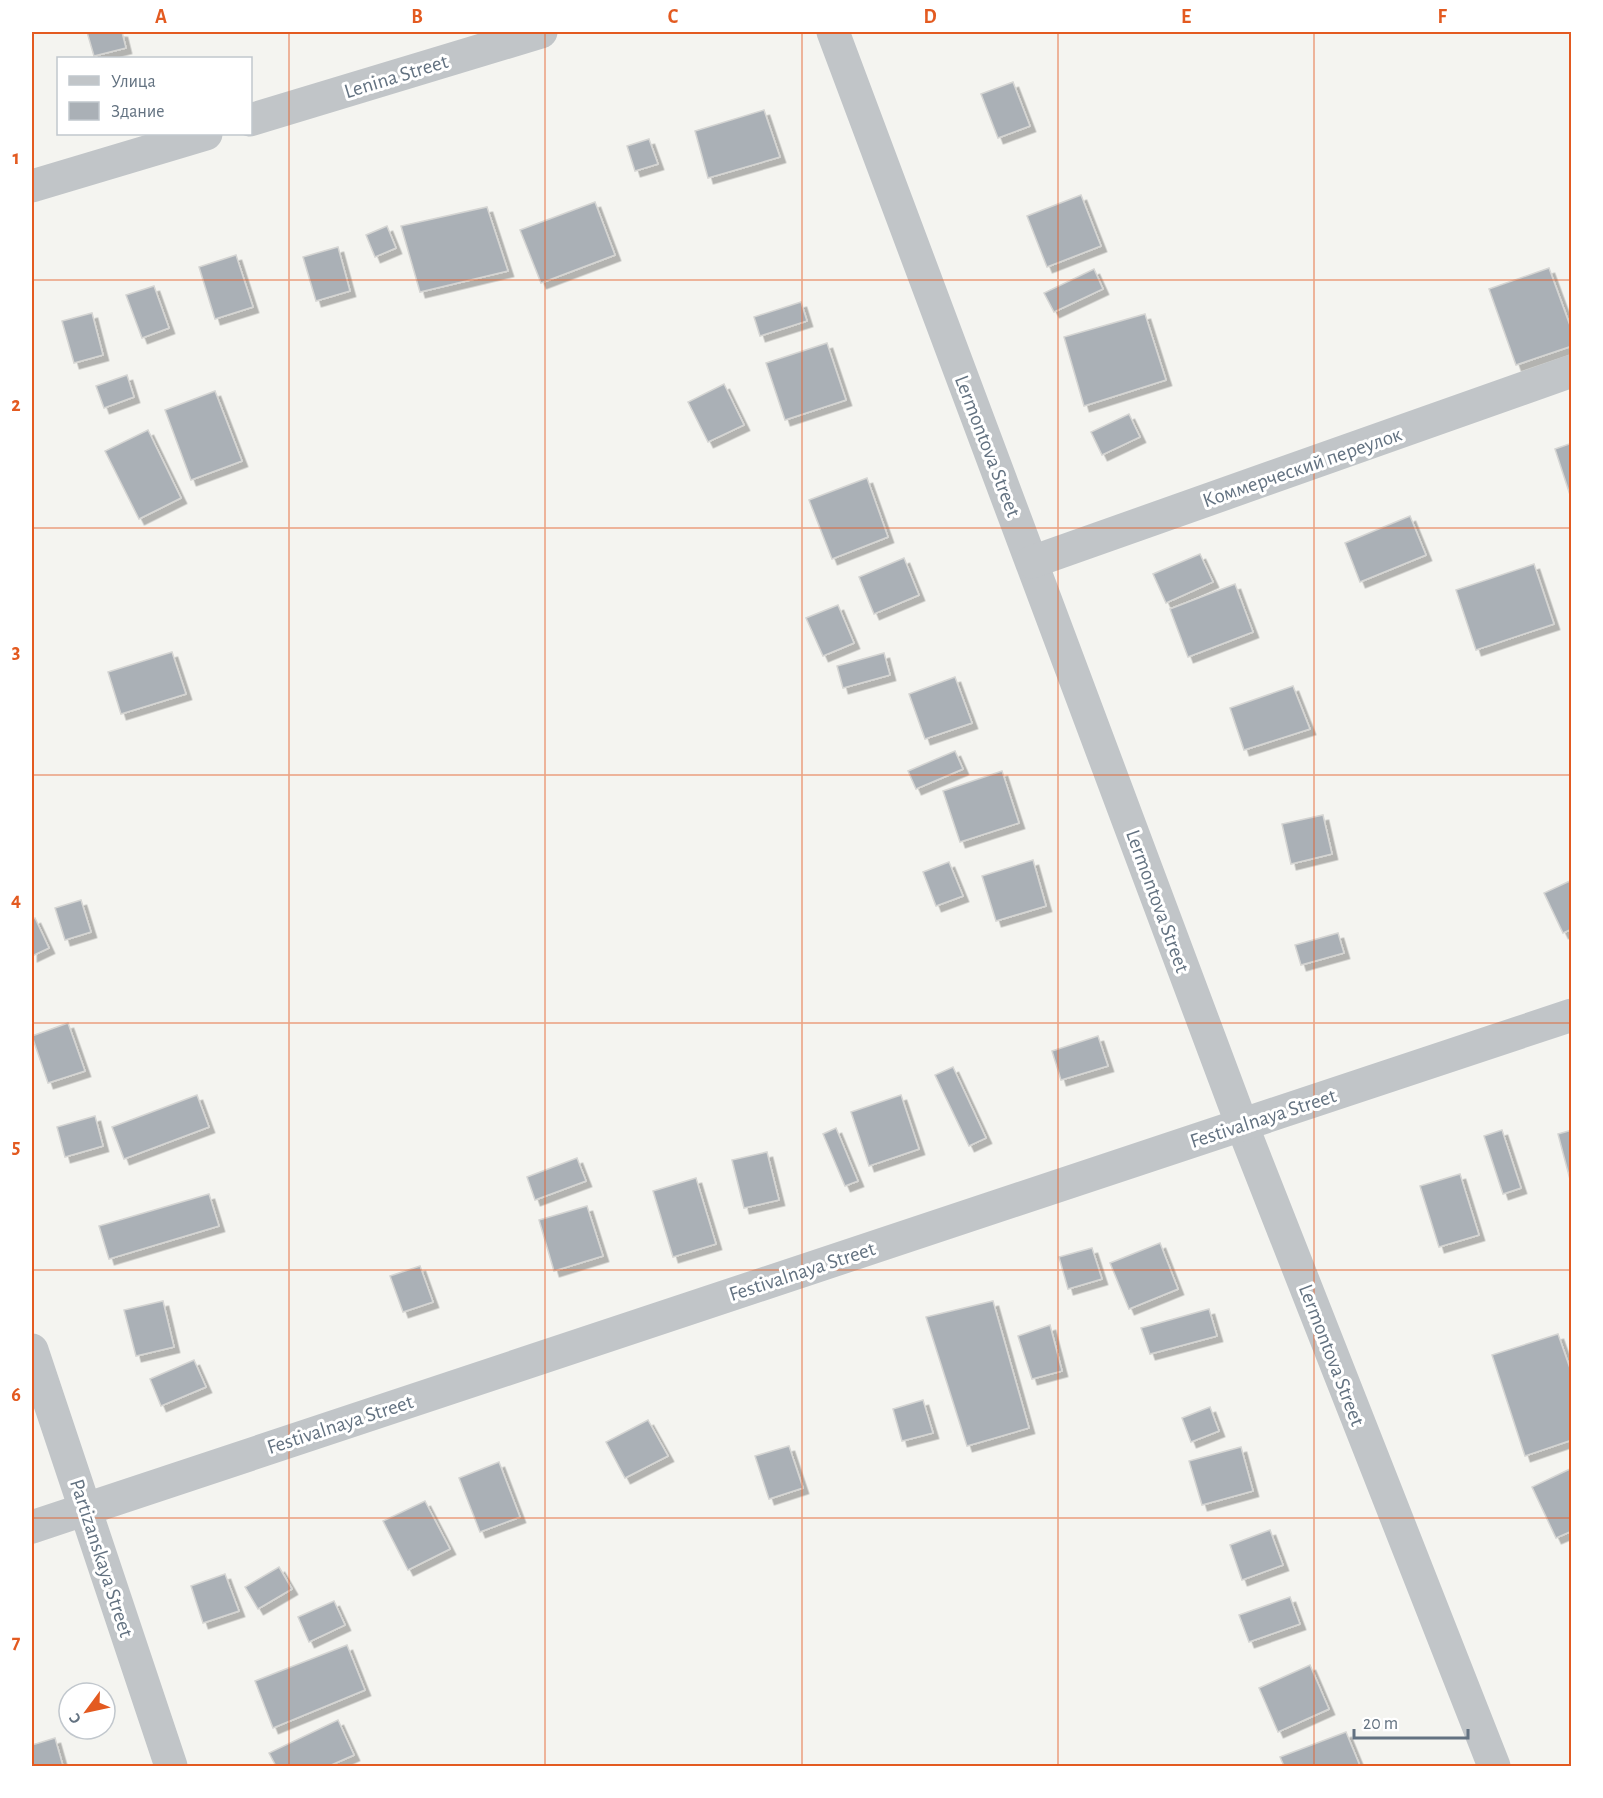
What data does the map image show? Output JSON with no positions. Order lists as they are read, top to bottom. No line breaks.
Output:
{"streets":{"street":["Lenina Street","Lermontova Street","Коммерческий переулок","Festivalnaya Street","Partizanskaya Street"]},"crossings":[["Lermontova Street","Коммерческий переулок"],["Lermontova Street","Festivalnaya Street"],["Festivalnaya Street","Partizanskaya Street"]],"legend":["Улица","Здание"],"scale_bar":"20 m","north":"bottom left","grid":{"columns":["A","B","C","D","E","F"],"rows":["1","2","3","4","5","6","7"]}}
